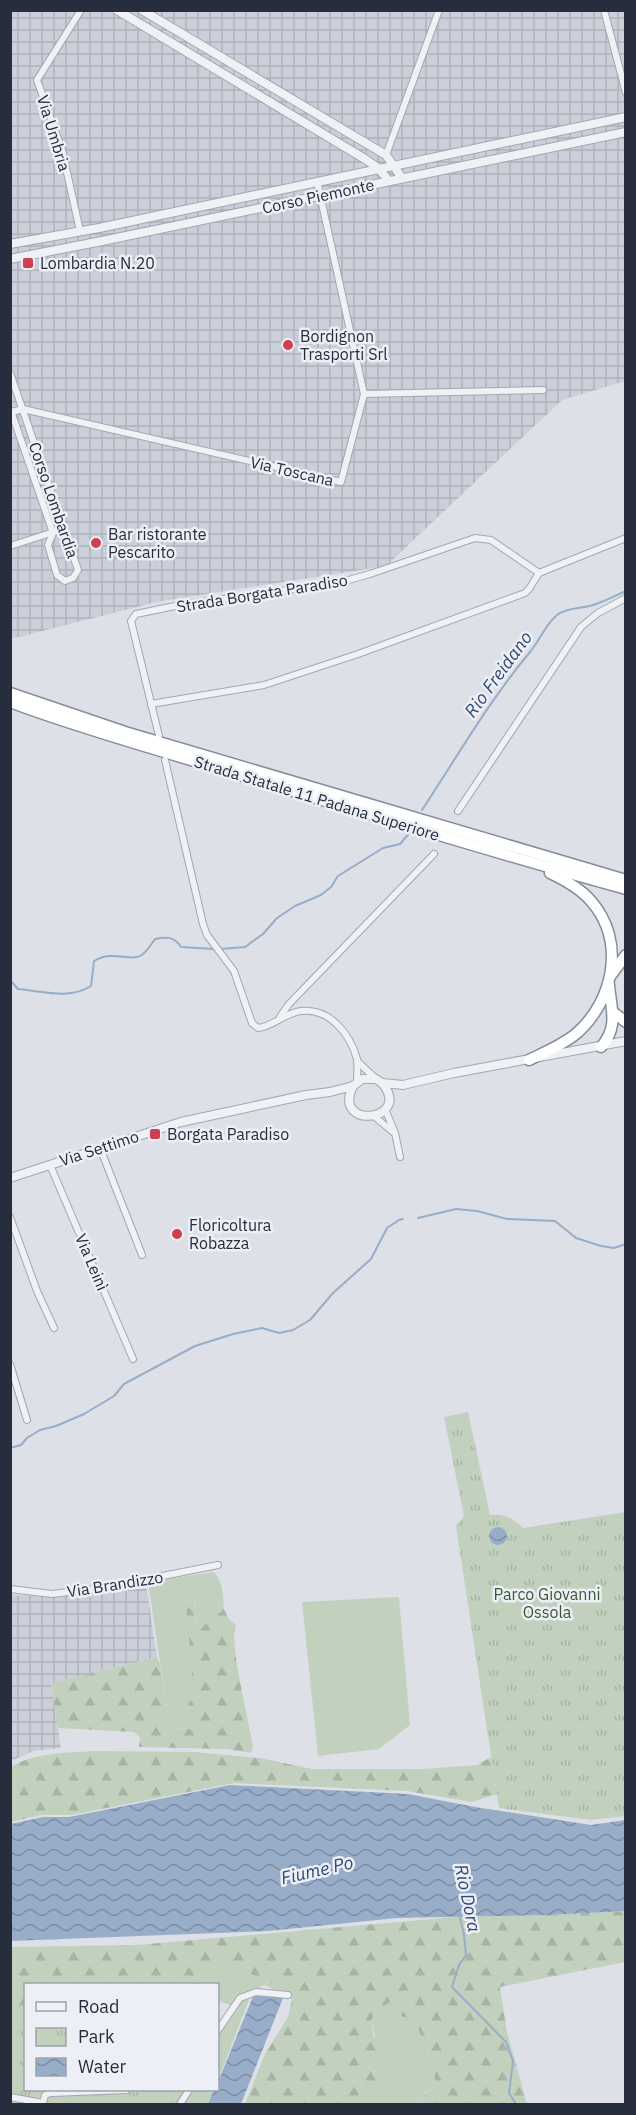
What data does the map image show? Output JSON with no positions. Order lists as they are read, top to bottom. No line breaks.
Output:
{"streets":{"highway":["Strada Statale 11 Padana Superiore"],"street":["Via Umbria","Corso Piemonte","Via Toscana","Corso Lombardia","Strada Borgata Paradiso","Via Settimo","Via Leinì","Via Brandizzo"]},"crossings":[["Via Umbria","Corso Piemonte"],["Corso Piemonte","Via Toscana"],["Via Toscana","Corso Lombardia"],["Via Settimo","Via Leinì"]],"water":["Rio Freidano","Fiume Po","Rio Dora"],"parks":["Parco Giovanni Ossola"],"places":{"transit":["Lombardia N.20","Borgata Paradiso"],"other":["Bordignon Trasporti Srl","Bar ristorante Pescarito","Floricoltura Robazza"]},"legend":["Road","Park","Water"]}
